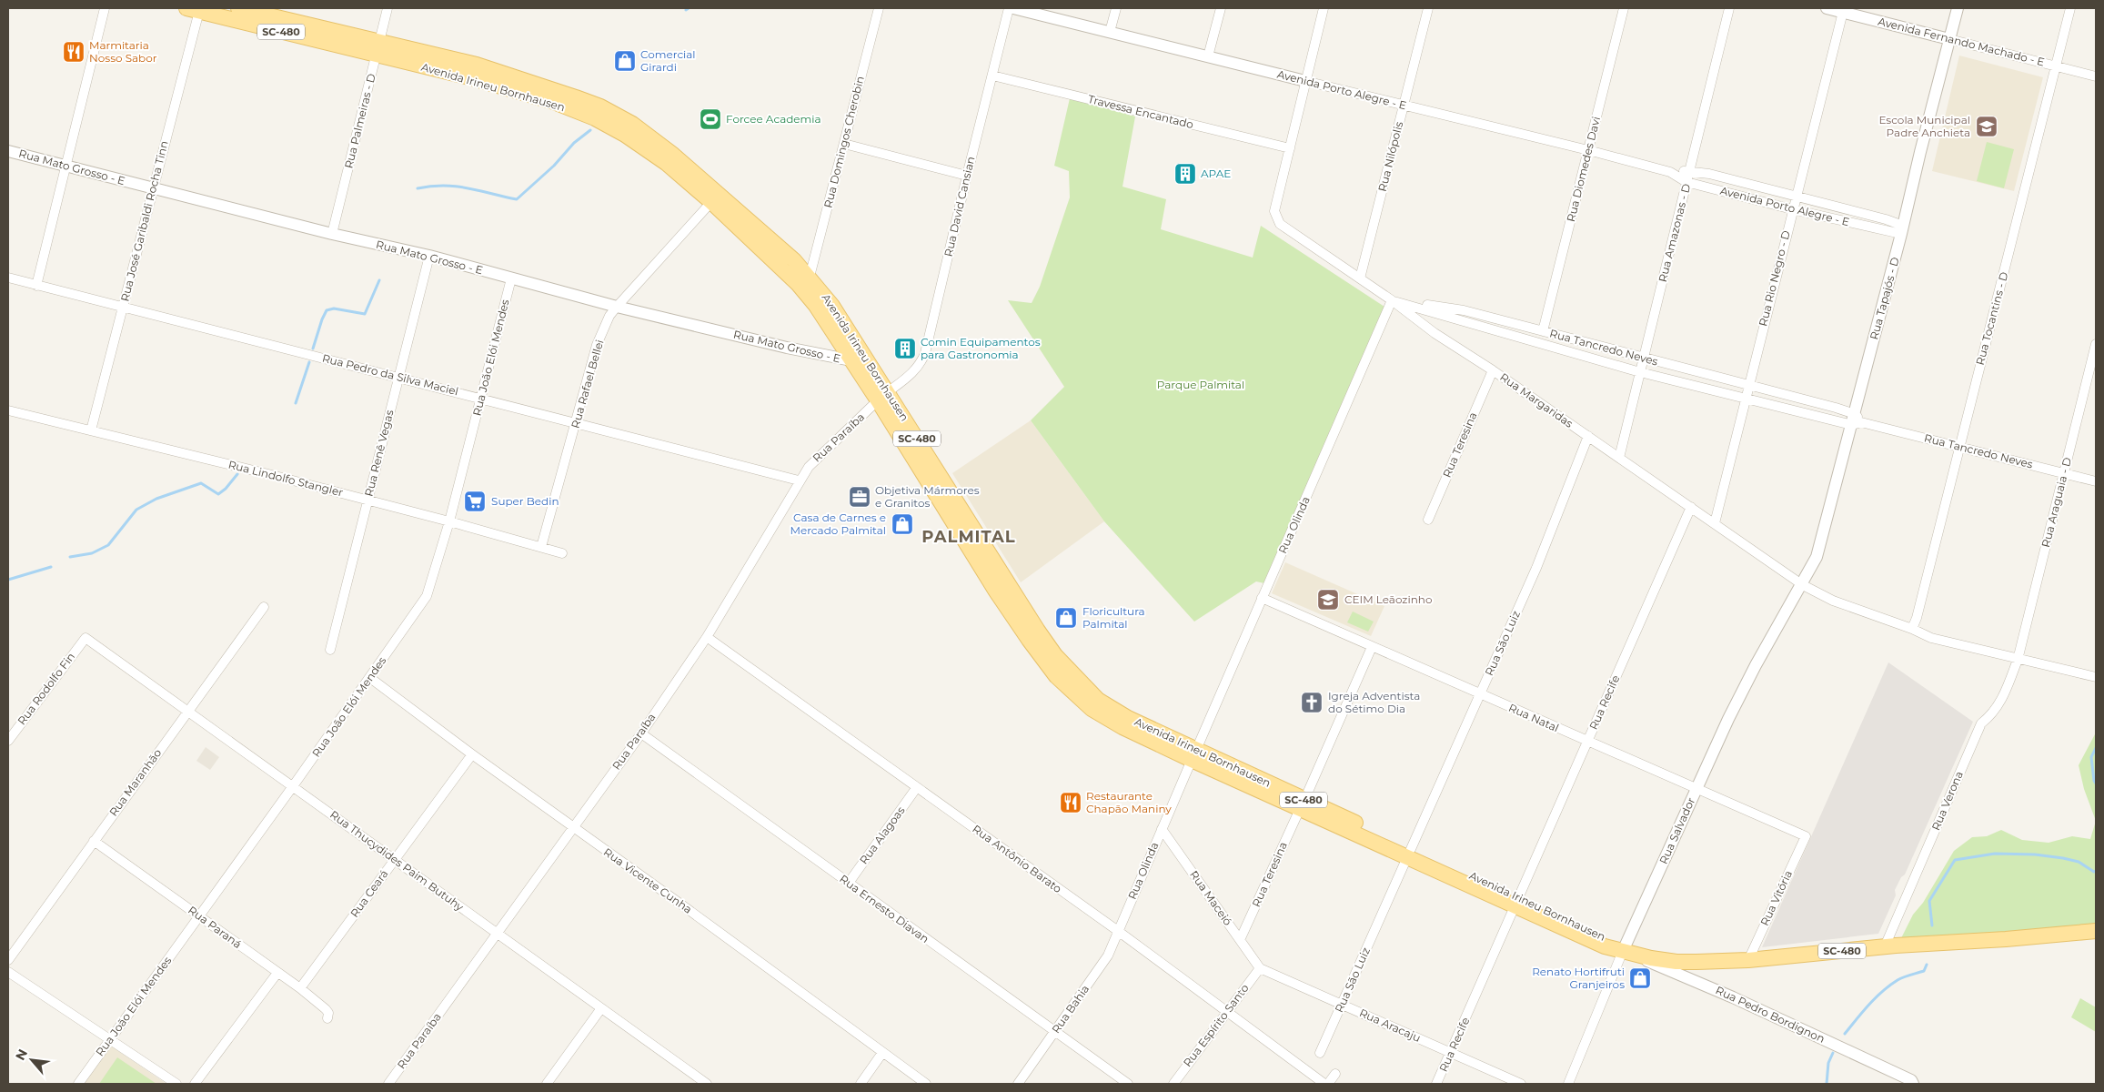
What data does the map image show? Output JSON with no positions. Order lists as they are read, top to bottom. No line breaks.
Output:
{"streets":{"main road":["SC-480","Avenida Irineu Bornhausen"],"street":["Avenida Fernando Machado - E","Avenida Porto Alegre - E","Travessa Encantado","Rua Palmeiras - D","Rua Domingos Cherobin","Rua Nilópolis","Rua Mato Grosso - E","Rua Diomedes Davi","Rua David Cansian","Rua José Garibaldi Rocha Tinn","Rua Amazonas - D","Rua Rio Negro - D","Rua Tapajós - D","Rua Tocantins - D","Rua Tancredo Neves","Rua João Elói Mendes","Rua Pedro da Silva Maciel","Rua Rafael Bellei","Rua Margaridas","Rua Paraíba","Rua Teresina","Rua Renê Vegas","Rua Lindolfo Stangler","Rua Araguaia - D","Rua Olinda","Rua São Luiz","Rua Rodolfo Fin","Rua Recife","Rua Natal","Rua Maranhão","Rua Verona","Rua Salvador","Rua Alagoas","Rua Antônio Barato","Rua Thucydides Paim Butuhy","Rua Vicente Cunha","Rua Ceará","Rua Maceió","Rua Vitória","Rua Ernesto Diavan","Rua Paraná","Rua Bahia","Rua Pedro Bordignon","Rua Espírito Santo","Rua Aracaju"]},"crossings":[["SC-480","Avenida Irineu Bornhausen"],["SC-480","Rua Palmeiras - D"],["SC-480","Rua José Garibaldi Rocha Tinn"],["SC-480","Rua Verona"],["SC-480","Rua Salvador"],["SC-480","Rua Vitória"],["SC-480","Rua Pedro Bordignon"],["Avenida Fernando Machado - E","Rua Rio Negro - D"],["Avenida Fernando Machado - E","Rua Tapajós - D"],["Avenida Fernando Machado - E","Rua Tocantins - D"],["Avenida Irineu Bornhausen","Rua Palmeiras - D"],["Avenida Irineu Bornhausen","Rua Domingos Cherobin"],["Avenida Irineu Bornhausen","Rua Mato Grosso - E"],["Avenida Irineu Bornhausen","Rua David Cansian"],["Avenida Irineu Bornhausen","Rua Rafael Bellei"],["Avenida Irineu Bornhausen","Rua Paraíba"],["Avenida Irineu Bornhausen","Rua Teresina"],["Avenida Irineu Bornhausen","Rua Olinda"],["Avenida Irineu Bornhausen","Rua São Luiz"],["Avenida Irineu Bornhausen","Rua Recife"],["Avenida Irineu Bornhausen","Rua Salvador"],["Avenida Irineu Bornhausen","Rua Pedro Bordignon"],["Avenida Porto Alegre - E","Rua Nilópolis"],["Avenida Porto Alegre - E","Rua Diomedes Davi"],["Avenida Porto Alegre - E","Rua Amazonas - D"],["Avenida Porto Alegre - E","Rua Rio Negro - D"],["Avenida Porto Alegre - E","Rua Tapajós - D"],["Travessa Encantado","Rua David Cansian"],["Travessa Encantado","Rua Margaridas"],["Rua Palmeiras - D","Rua Mato Grosso - E"],["Rua Nilópolis","Rua Margaridas"],["Rua Mato Grosso - E","Rua José Garibaldi Rocha Tinn"],["Rua Mato Grosso - E","Rua João Elói Mendes"],["Rua Mato Grosso - E","Rua Rafael Bellei"],["Rua Mato Grosso - E","Rua Renê Vegas"],["Rua Diomedes Davi","Rua Tancredo Neves"],["Rua David Cansian","Rua Paraíba"],["Rua José Garibaldi Rocha Tinn","Rua Pedro da Silva Maciel"],["Rua José Garibaldi Rocha Tinn","Rua Lindolfo Stangler"],["Rua Amazonas - D","Rua Tancredo Neves"],["Rua Amazonas - D","Rua Margaridas"],["Rua Rio Negro - D","Rua Tancredo Neves"],["Rua Rio Negro - D","Rua Margaridas"],["Rua Tapajós - D","Rua Tancredo Neves"],["Rua Tapajós - D","Rua Margaridas"],["Rua Tapajós - D","Rua Salvador"],["Rua Tocantins - D","Rua Tancredo Neves"],["Rua Tocantins - D","Rua Margaridas"],["Rua Tancredo Neves","Rua Margaridas"],["Rua Tancredo Neves","Rua Araguaia - D"],["Rua Tancredo Neves","Rua Olinda"],["Rua João Elói Mendes","Rua Pedro da Silva Maciel"],["Rua João Elói Mendes","Rua Lindolfo Stangler"],["Rua João Elói Mendes","Rua Thucydides Paim Butuhy"],["Rua João Elói Mendes","Rua Vicente Cunha"],["Rua João Elói Mendes","Rua Paraná"],["Rua Pedro da Silva Maciel","Rua Rafael Bellei"],["Rua Pedro da Silva Maciel","Rua Paraíba"],["Rua Pedro da Silva Maciel","Rua Renê Vegas"],["Rua Rafael Bellei","Rua Lindolfo Stangler"],["Rua Margaridas","Rua Teresina"],["Rua Margaridas","Rua Araguaia - D"],["Rua Margaridas","Rua Olinda"],["Rua Margaridas","Rua São Luiz"],["Rua Margaridas","Rua Recife"],["Rua Margaridas","Rua Verona"],["Rua Margaridas","Rua Salvador"],["Rua Paraíba","Rua Antônio Barato"],["Rua Paraíba","Rua Thucydides Paim Butuhy"],["Rua Paraíba","Rua Vicente Cunha"],["Rua Paraíba","Rua Ernesto Diavan"],["Rua Teresina","Rua Natal"],["Rua Teresina","Rua Maceió"],["Rua Renê Vegas","Rua Lindolfo Stangler"],["Rua Araguaia - D","Rua Verona"],["Rua Olinda","Rua Natal"],["Rua Olinda","Rua Antônio Barato"],["Rua Olinda","Rua Maceió"],["Rua Olinda","Rua Bahia"],["Rua São Luiz","Rua Natal"],["Rua São Luiz","Rua Aracaju"],["Rua Rodolfo Fin","Rua Thucydides Paim Butuhy"],["Rua Recife","Rua Natal"],["Rua Recife","Rua Aracaju"],["Rua Natal","Rua Salvador"],["Rua Natal","Rua Vitória"],["Rua Maranhão","Rua Thucydides Paim Butuhy"],["Rua Maranhão","Rua Paraná"],["Rua Salvador","Rua Pedro Bordignon"],["Rua Alagoas","Rua Antônio Barato"],["Rua Alagoas","Rua Ernesto Diavan"],["Rua Antônio Barato","Rua Bahia"],["Rua Antônio Barato","Rua Espírito Santo"],["Rua Thucydides Paim Butuhy","Rua Ceará"],["Rua Vicente Cunha","Rua Ceará"],["Rua Ceará","Rua Paraná"],["Rua Maceió","Rua Espírito Santo"],["Rua Maceió","Rua Aracaju"],["Rua Ernesto Diavan","Rua Bahia"],["Rua Espírito Santo","Rua Aracaju"]],"districts":["PALMITAL"],"parks":["Parque Palmital"],"places":{"restaurant":["Marmitaria Nosso Sabor","Restaurante Chapão Maniny"],"shop":["Comercial Girardi","Casa de Carnes e Mercado Palmital","Floricultura Palmital","Renato Hortifruti Granjeiros"],"sports":["Forcee Academia"],"school or university":["Escola Municipal Padre Anchieta","CEIM Leãozinho"],"building":["APAE","Comin Equipamentos para Gastronomia"],"office":["Objetiva Mármores e Granitos"],"supermarket":["Super Bedin"],"church":["Igreja Adventista do Sétimo Dia"]},"north":"top left"}
